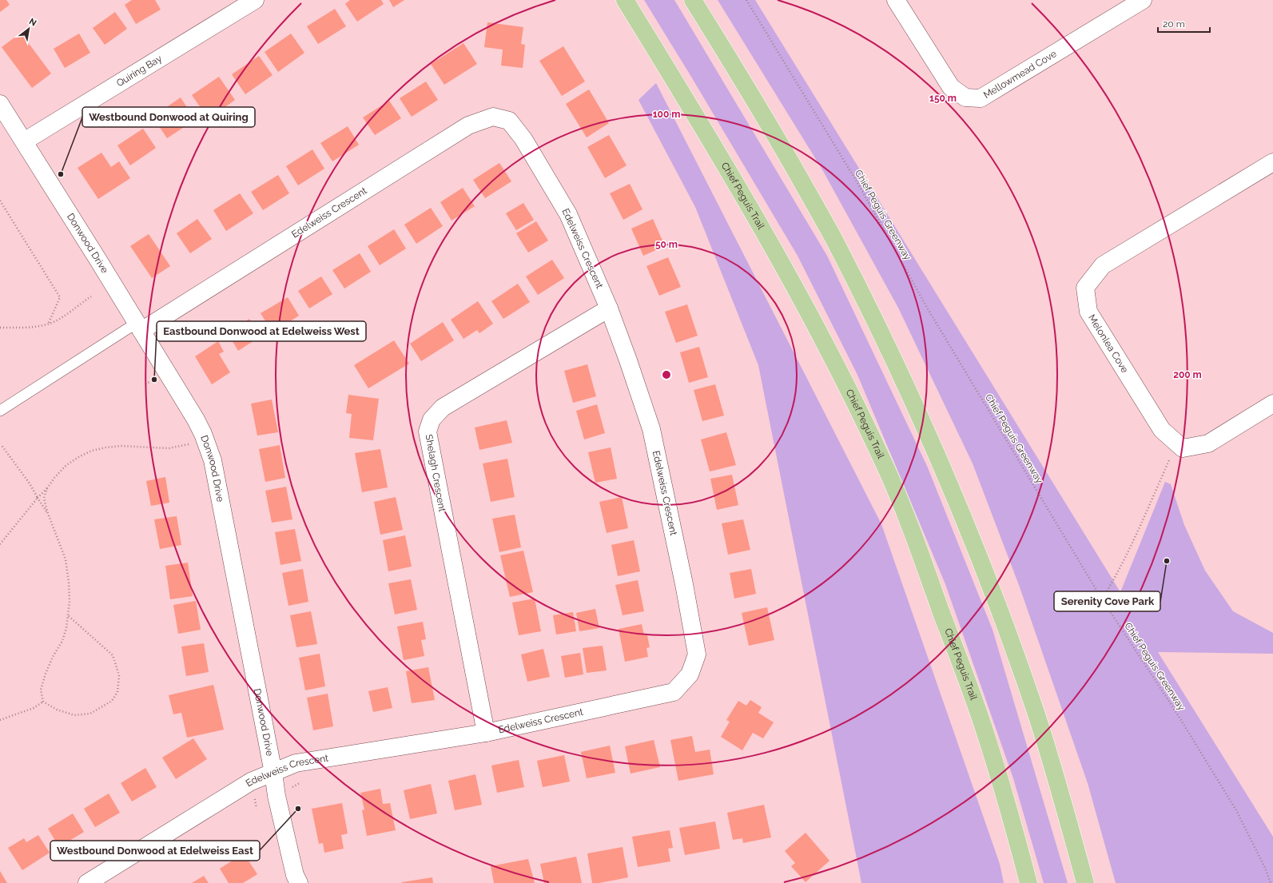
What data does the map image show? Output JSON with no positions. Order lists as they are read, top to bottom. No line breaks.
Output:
{"streets":{"main road":["Chief Peguis Trail"],"street":["Quiring Bay","Mellowmead Cove","Edelweiss Crescent","Donwood Drive","Melonlea Cove","Shelagh Crescent"],"path":["Chief Peguis Greenway"]},"crossings":[["Quiring Bay","Donwood Drive"],["Edelweiss Crescent","Donwood Drive"],["Edelweiss Crescent","Shelagh Crescent"]],"places":["Westbound Donwood at Quiring","Eastbound Donwood at Edelweiss West","Serenity Cove Park","Westbound Donwood at Edelweiss East"],"scale_bar":"20 m","north":"top right","rings":["150 m","100 m","50 m","200 m"]}
